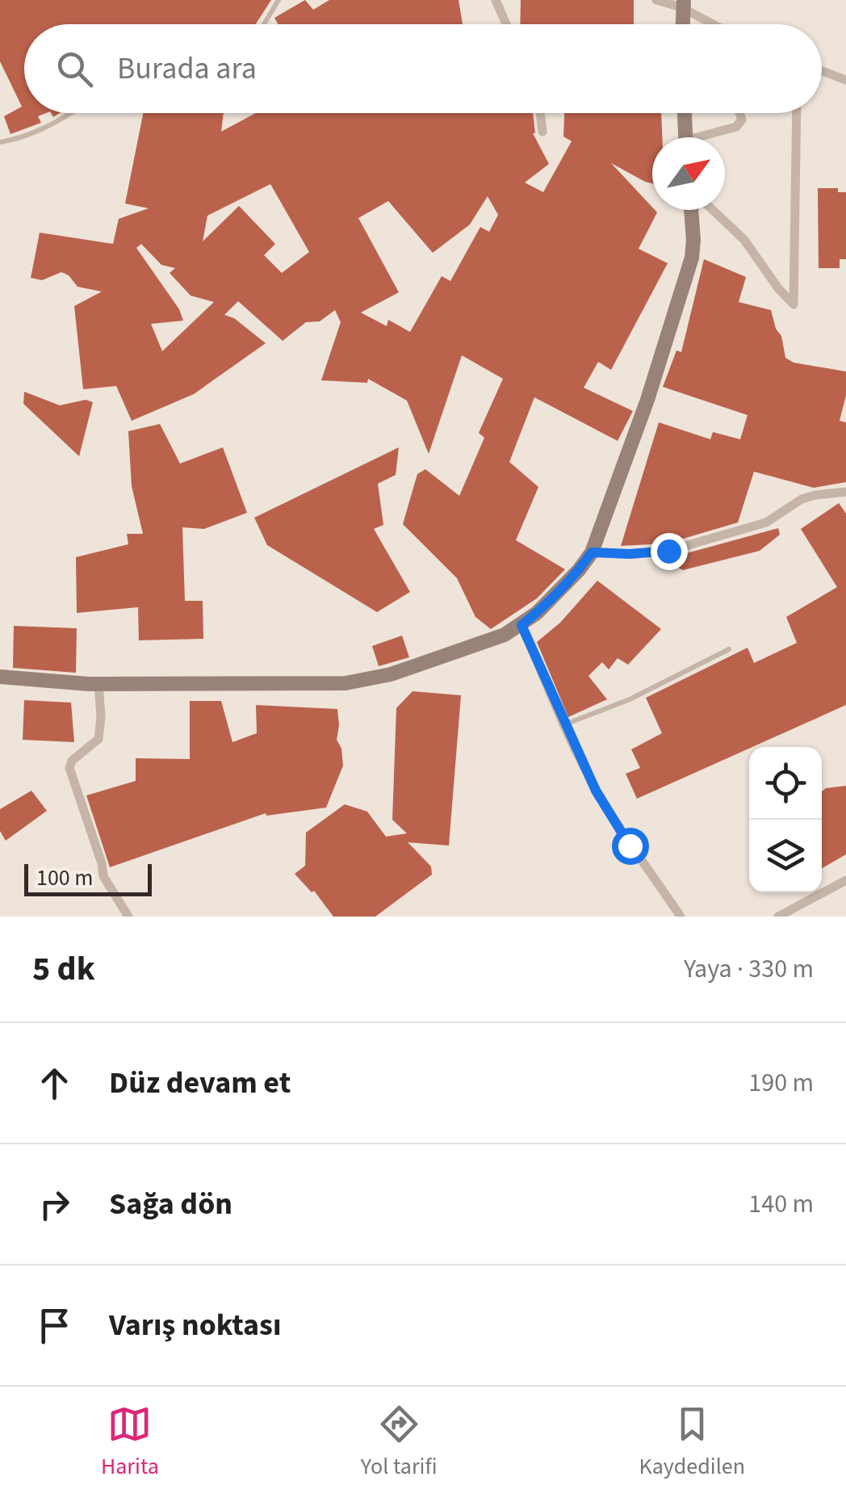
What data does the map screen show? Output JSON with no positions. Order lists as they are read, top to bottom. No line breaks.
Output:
{"scale_bar":"100 m","north":"top right","page":{"search":"Burada ara","scale":"100 m","heading":["5 dk","Yaya · 330 m"],"list":[["Düz devam et","190 m"],["Sağa dön","140 m"],"Varış noktası"],"nav":["Harita","Yol tarifi","Kaydedilen"]}}
